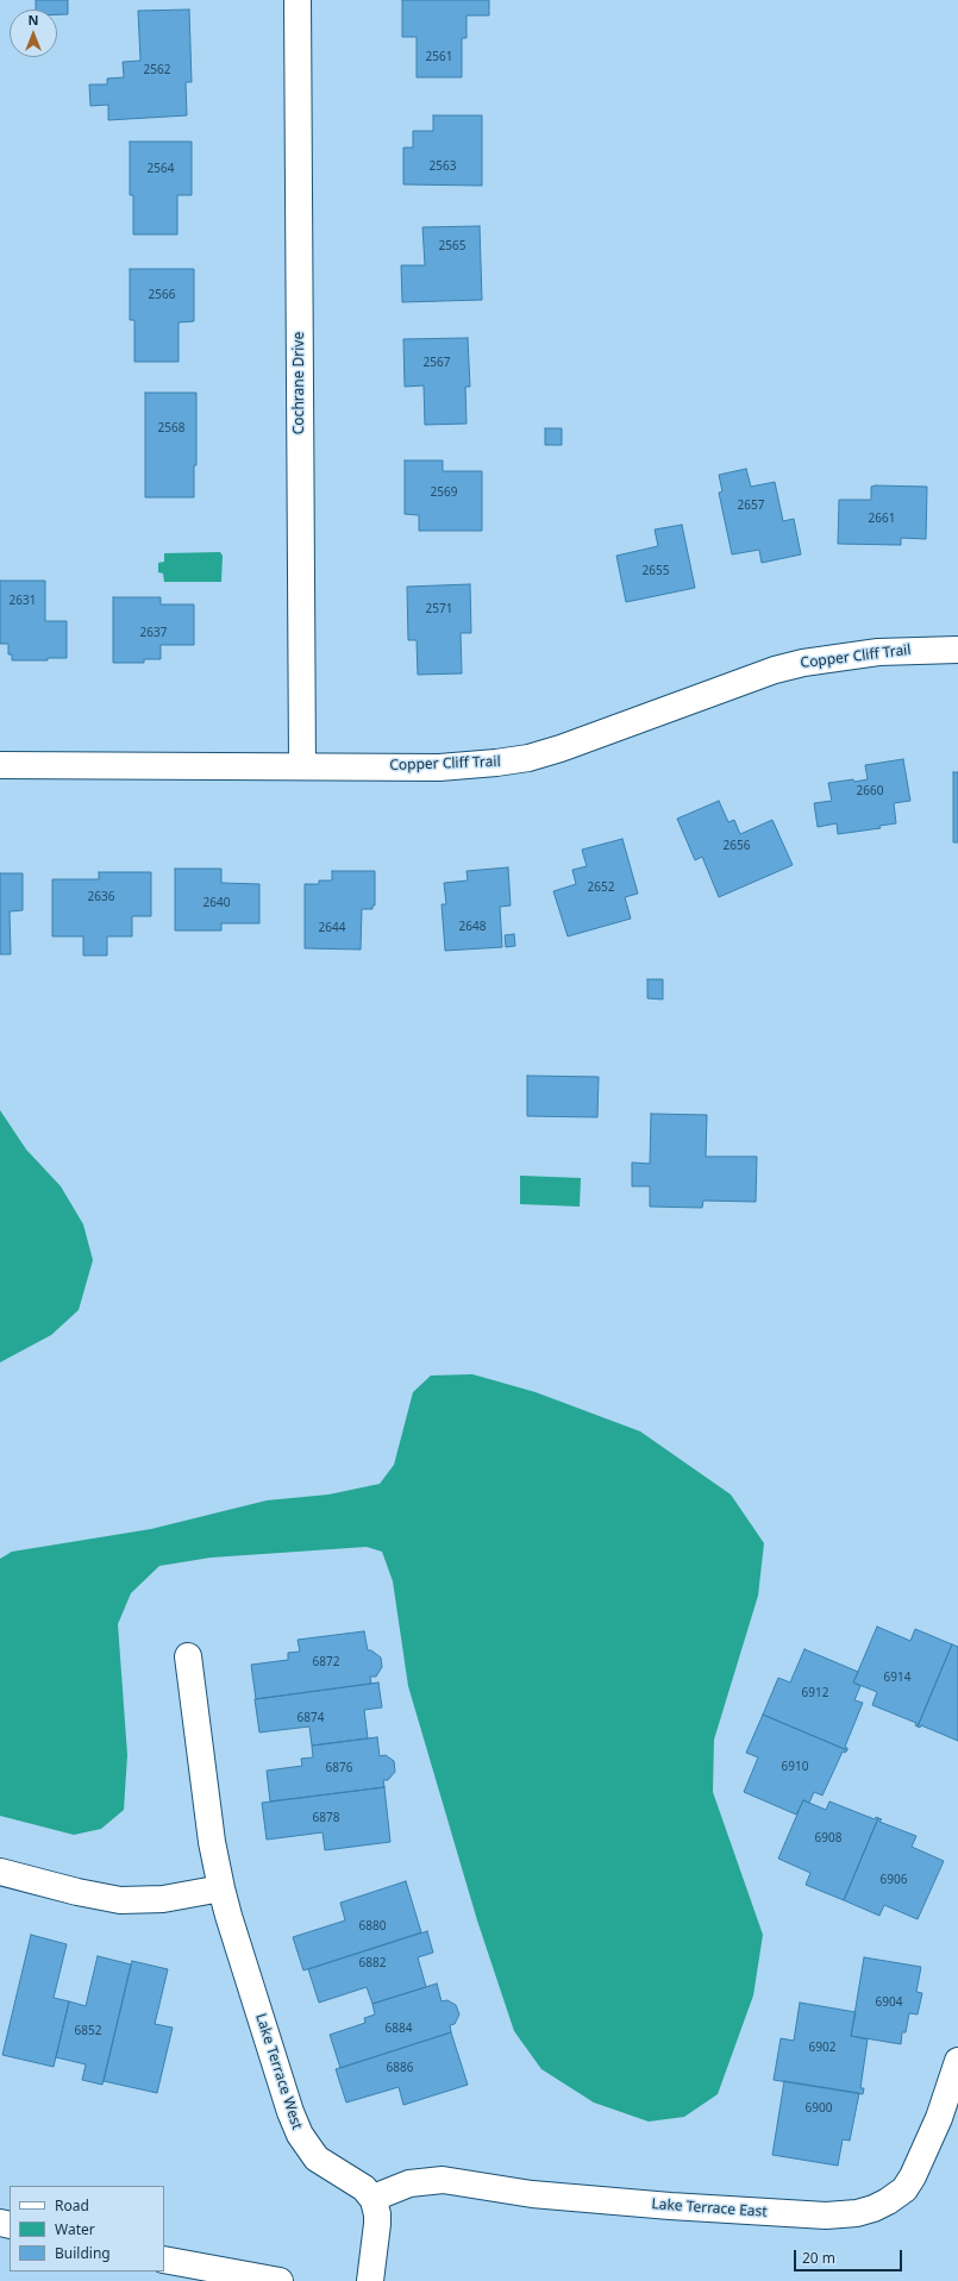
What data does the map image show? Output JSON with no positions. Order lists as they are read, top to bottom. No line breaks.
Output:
{"streets":{"street":["Cochrane Drive","Copper Cliff Trail","Lake Terrace West","Lake Terrace East"]},"crossings":[["Cochrane Drive","Copper Cliff Trail"],["Lake Terrace West","Lake Terrace East"]],"house_numbers":["2561","2562","2563","2564","2565","2566","2567","2568","2569","2657","2661","2655","2631","2571","2637","2660","2656","2652","2636","2640","2648","2644","6872","6914","6912","6874","6910","6876","6878","6908","6906","6880","6882","6904","6884","6852","6902","6886","6900"],"legend":["Road","Water","Building"],"scale_bar":"20 m","north":"top"}
